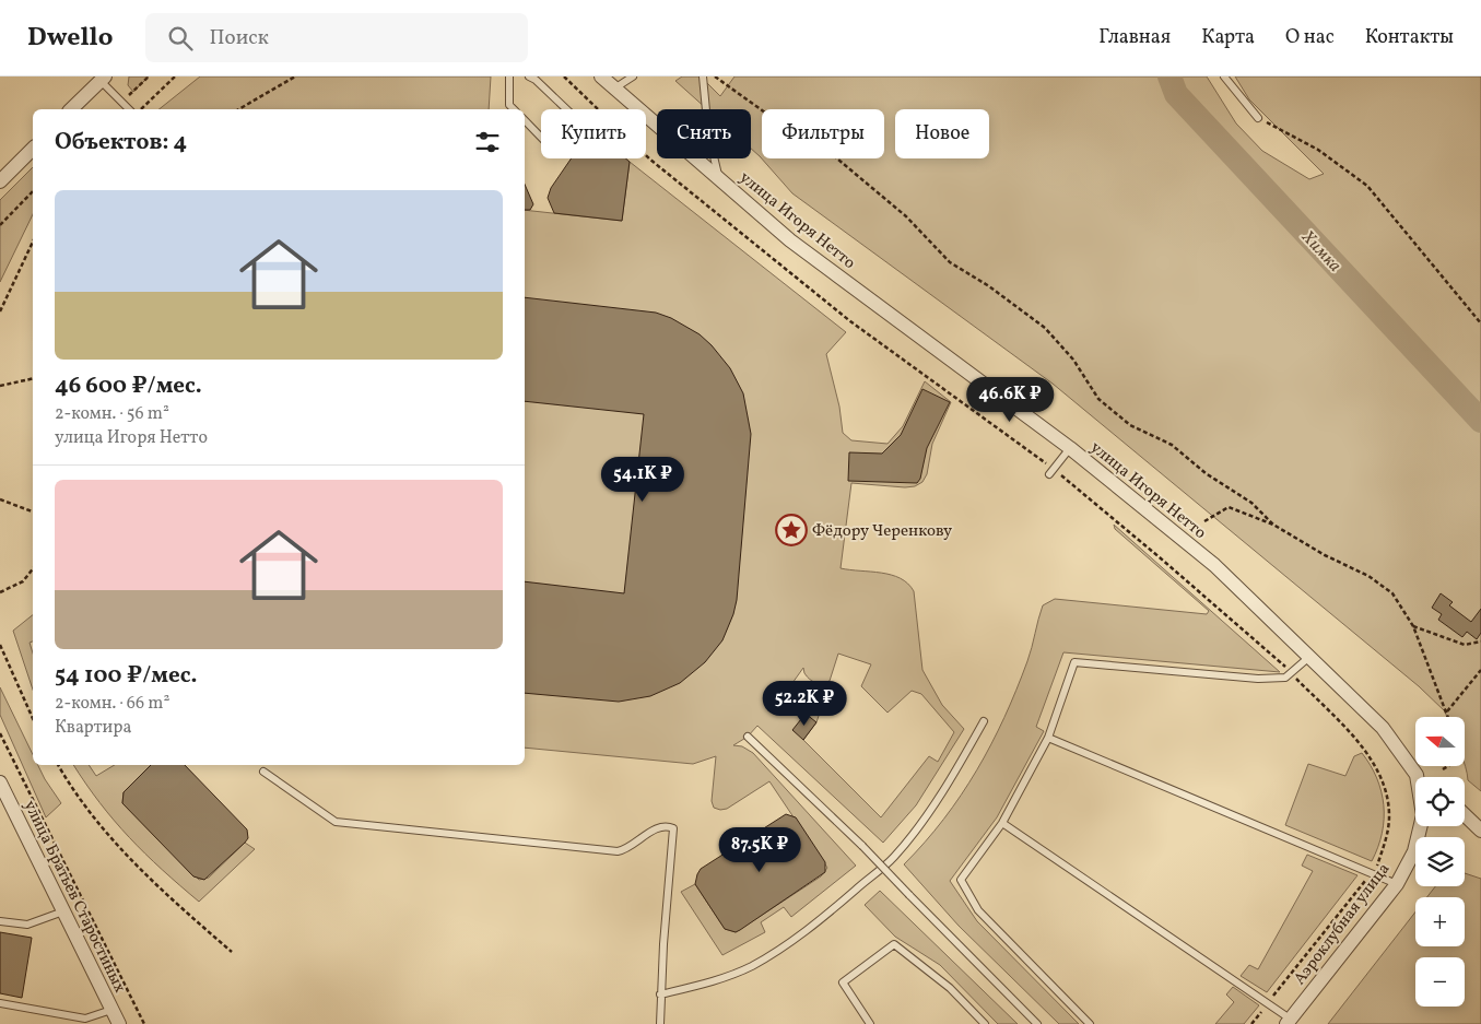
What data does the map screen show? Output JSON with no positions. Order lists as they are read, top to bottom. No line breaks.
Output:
{"streets":{"street":["улица Игоря Нетто","улица Братьев Старостиных","Аэроклубная улица"]},"water":["Химка"],"places":{"place":["Фёдору Черенкову"]},"north":"left","page":{"header":"Dwello","search":"Поиск","nav":["Главная","Карта","О нас","Контакты"],"chip":["Купить","Снять","Фильтры","Новое"],"heading":"Объектов: 4","list":[{"name":"46 600 ₽/мес.","note":"2-комн. · 56 m² · улица Игоря Нетто"},{"name":"54 100 ₽/мес.","note":"2-комн. · 66 m² · Квартира"}],"price":["46.6K ₽","54.1K ₽","52.2K ₽","87.5K ₽"],"map_buttons":["+","−"]}}
